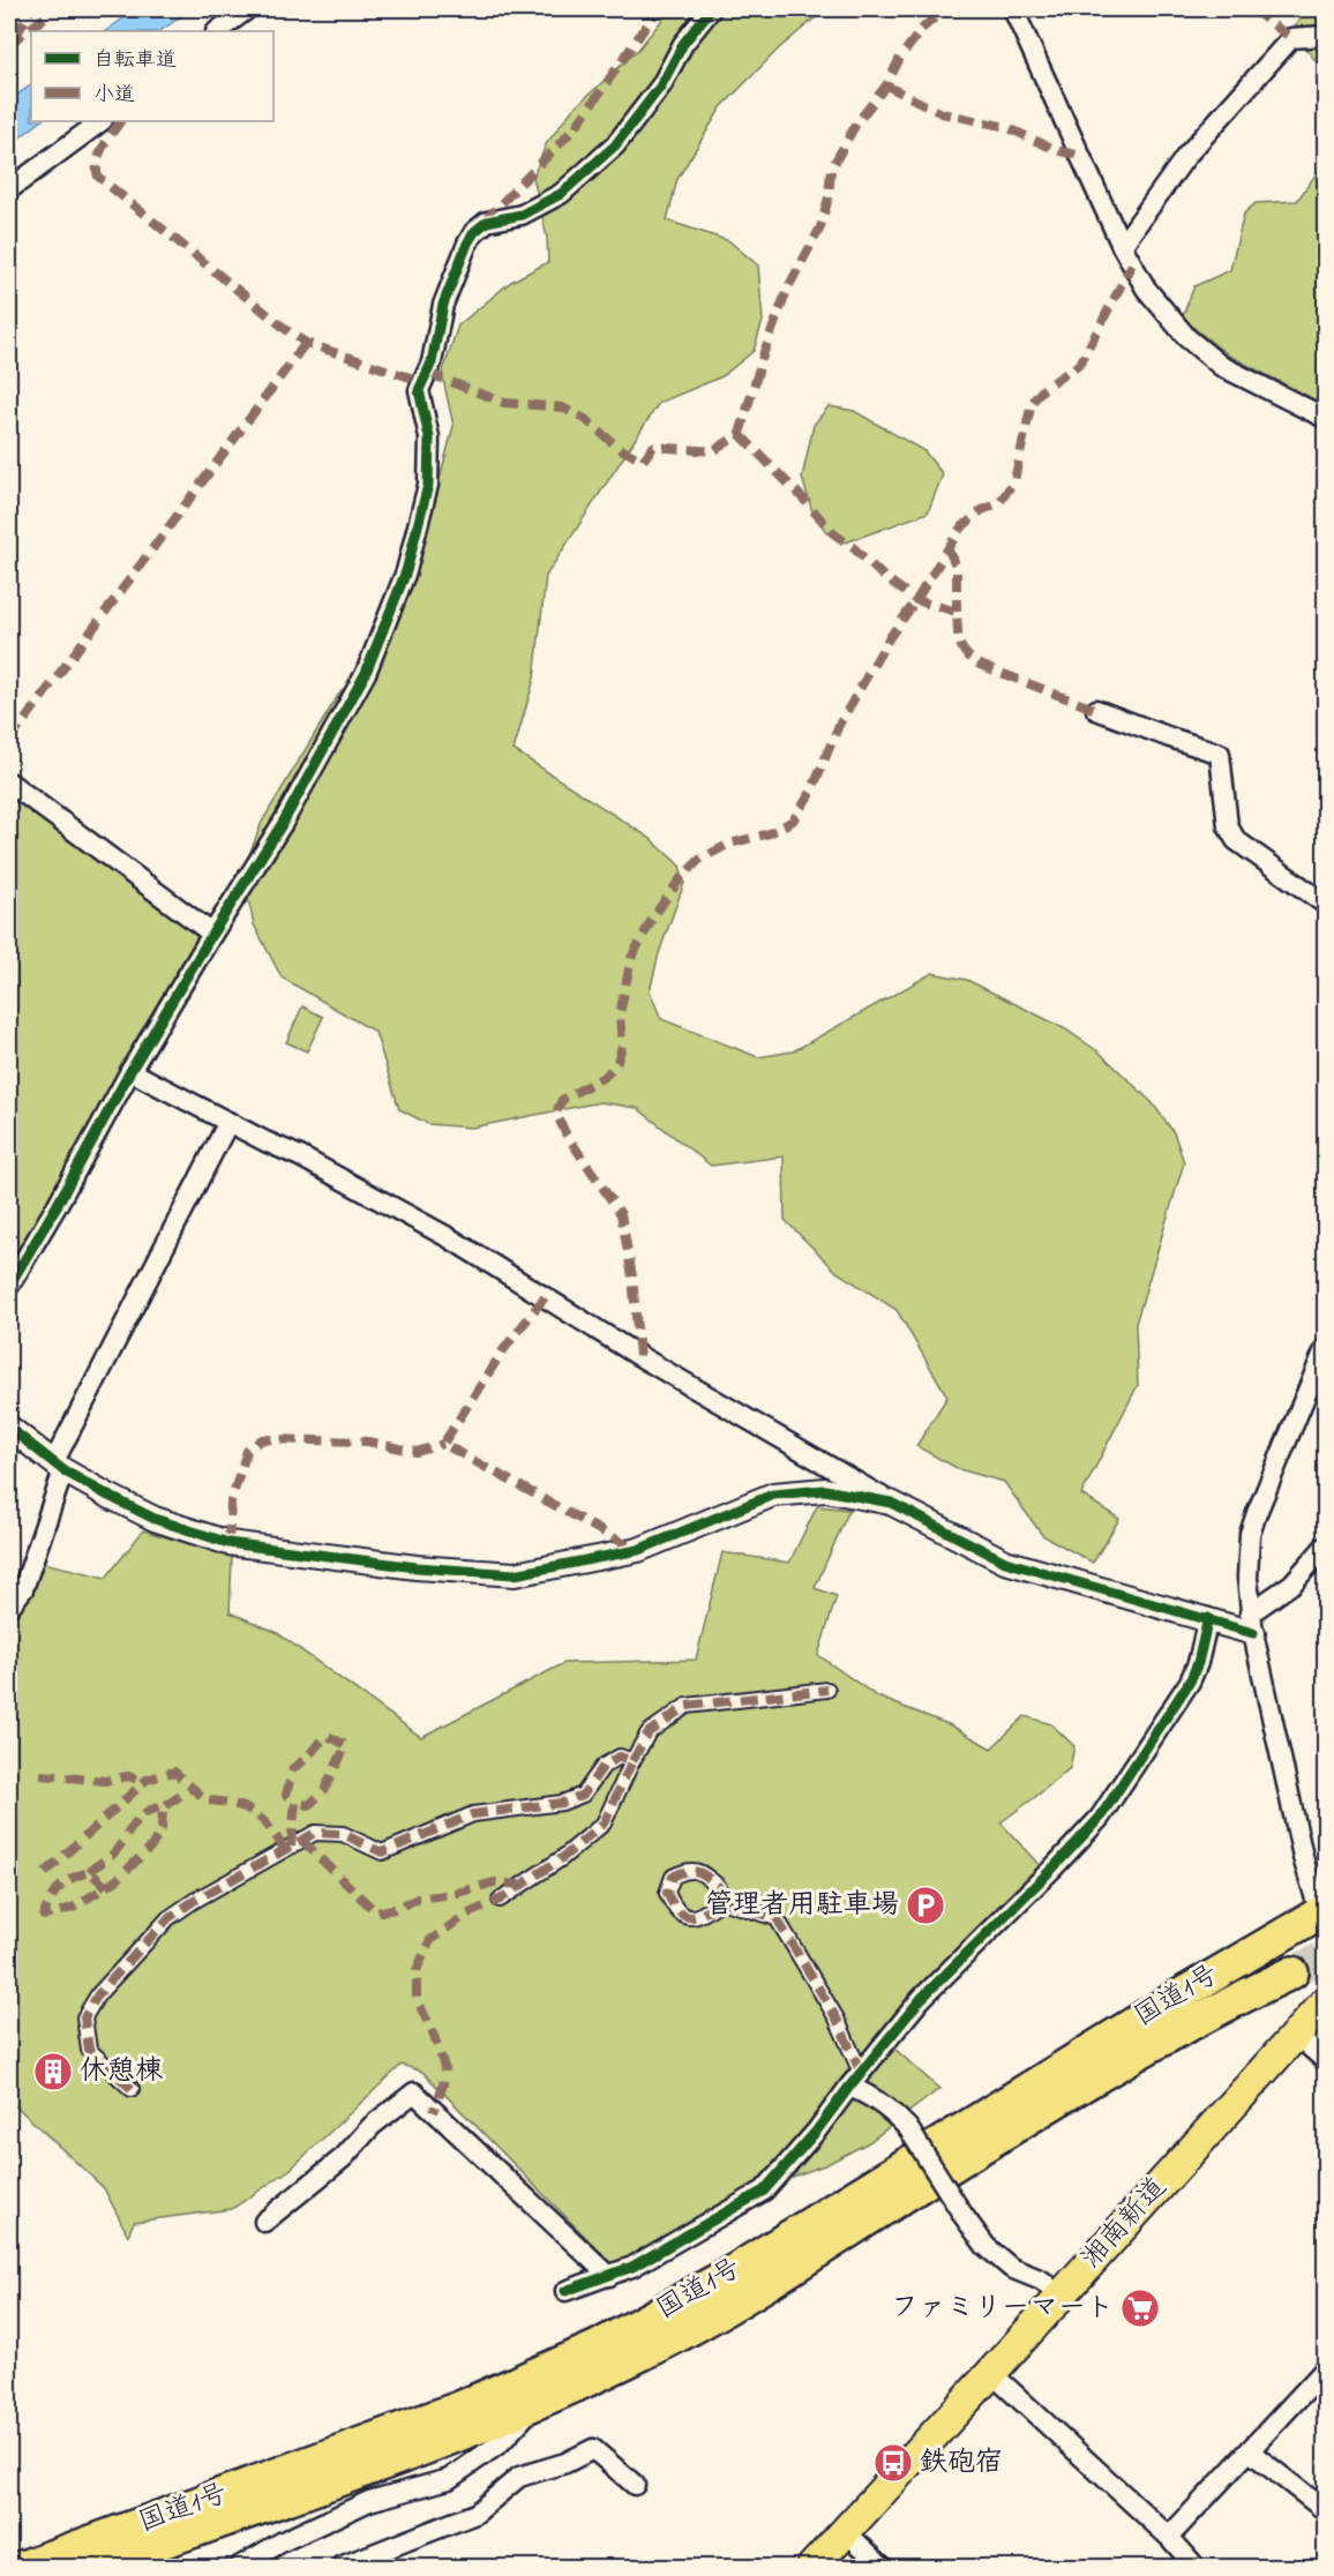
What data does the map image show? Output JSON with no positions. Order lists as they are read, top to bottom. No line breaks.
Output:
{"streets":{"highway":["国道1号"],"main road":["湘南新道"]},"places":{"parking":["管理者用駐車場"],"building":["休憩棟"],"supermarket":["ファミリーマート"],"bus stop":["鉄砲宿"]},"legend":["自転車道","小道"]}
